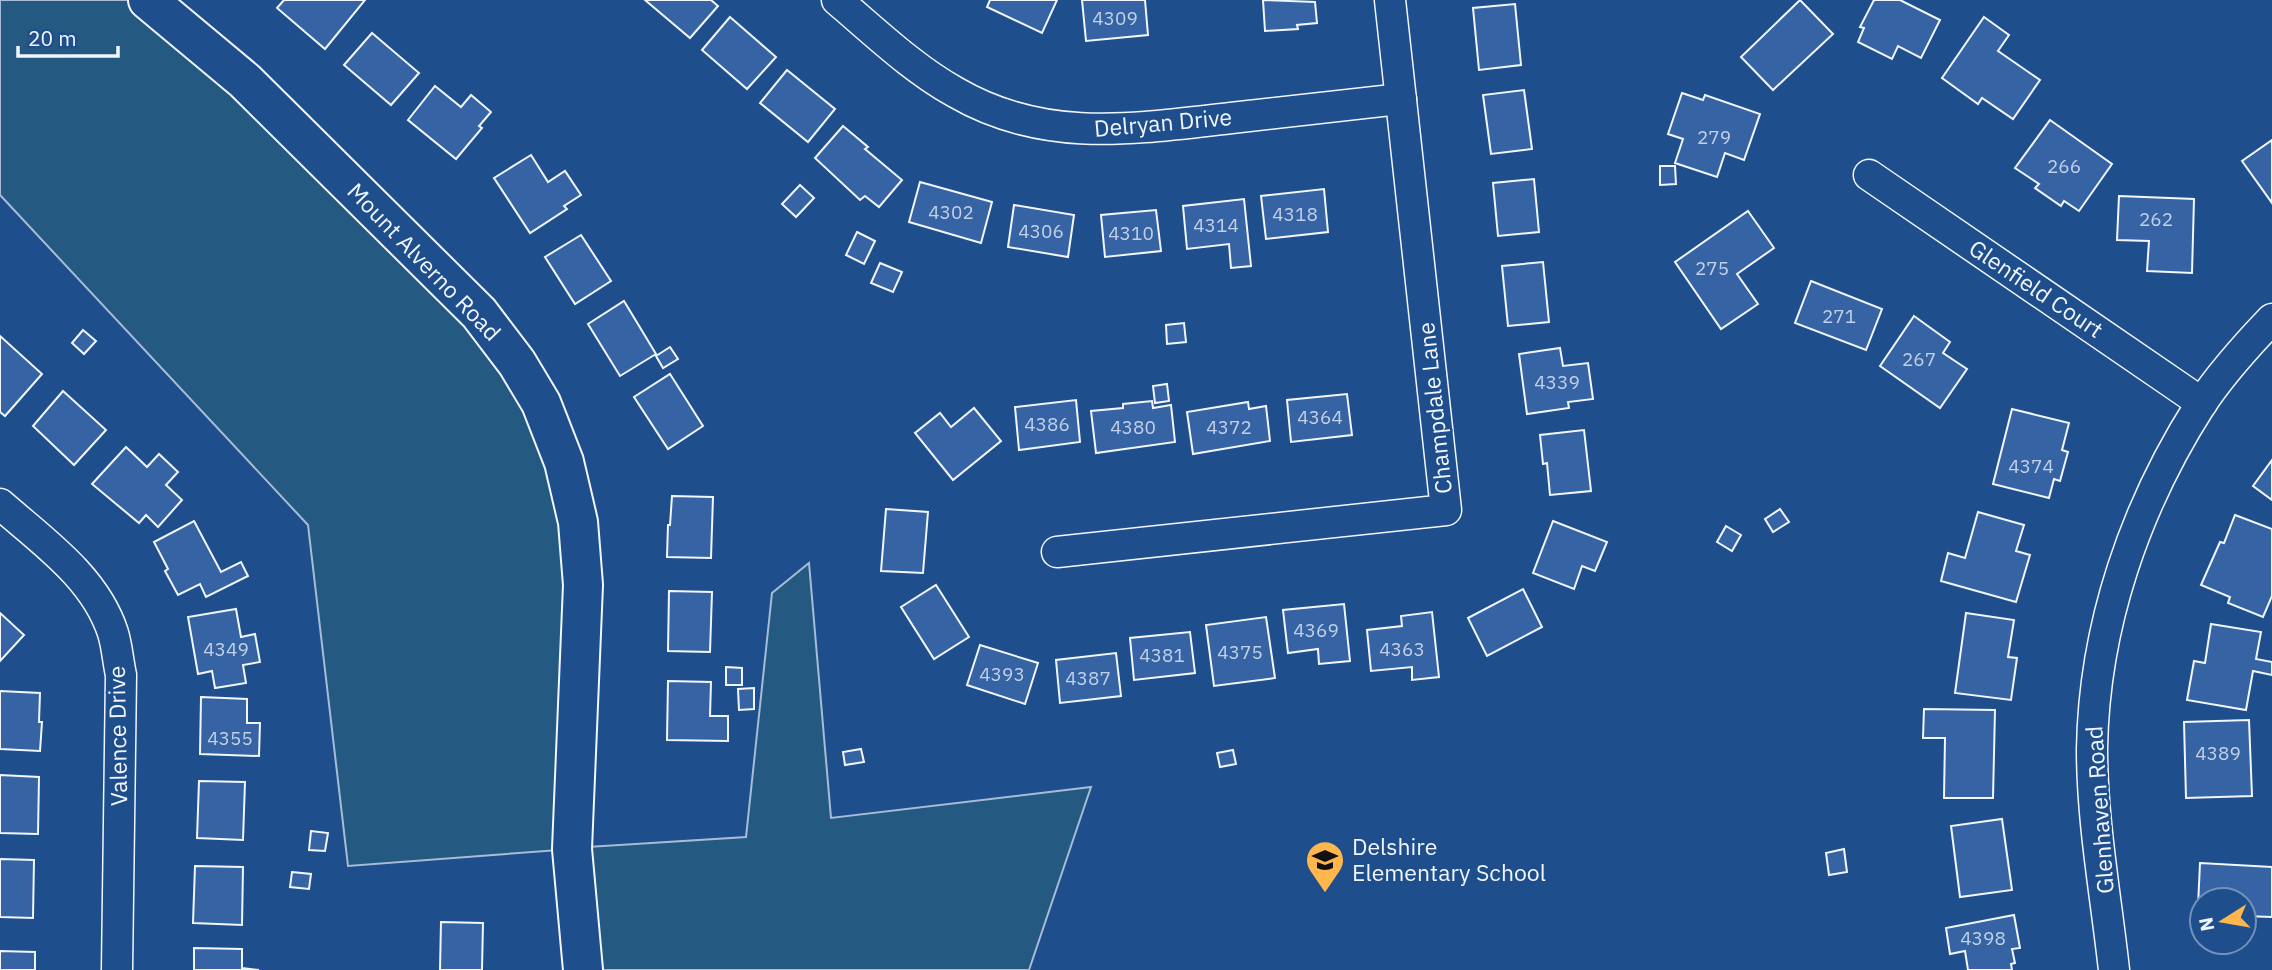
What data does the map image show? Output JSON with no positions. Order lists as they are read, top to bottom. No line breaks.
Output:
{"streets":{"street":["Delryan Drive","Mount Alverno Road","Glenfield Court","Champdale Lane","Valence Drive","Glenhaven Road"]},"crossings":[["Delryan Drive","Champdale Lane"],["Glenfield Court","Glenhaven Road"]],"places":{"school or university":["Delshire Elementary School"]},"house_numbers":["4309","279","266","4302","4318","262","4314","4306","4310","275","271","267","4339","4364","4386","4380","4372","4374","4369","4349","4363","4375","4381","4393","4387","4355","4389","4398"],"scale_bar":"20 m","north":"left"}
